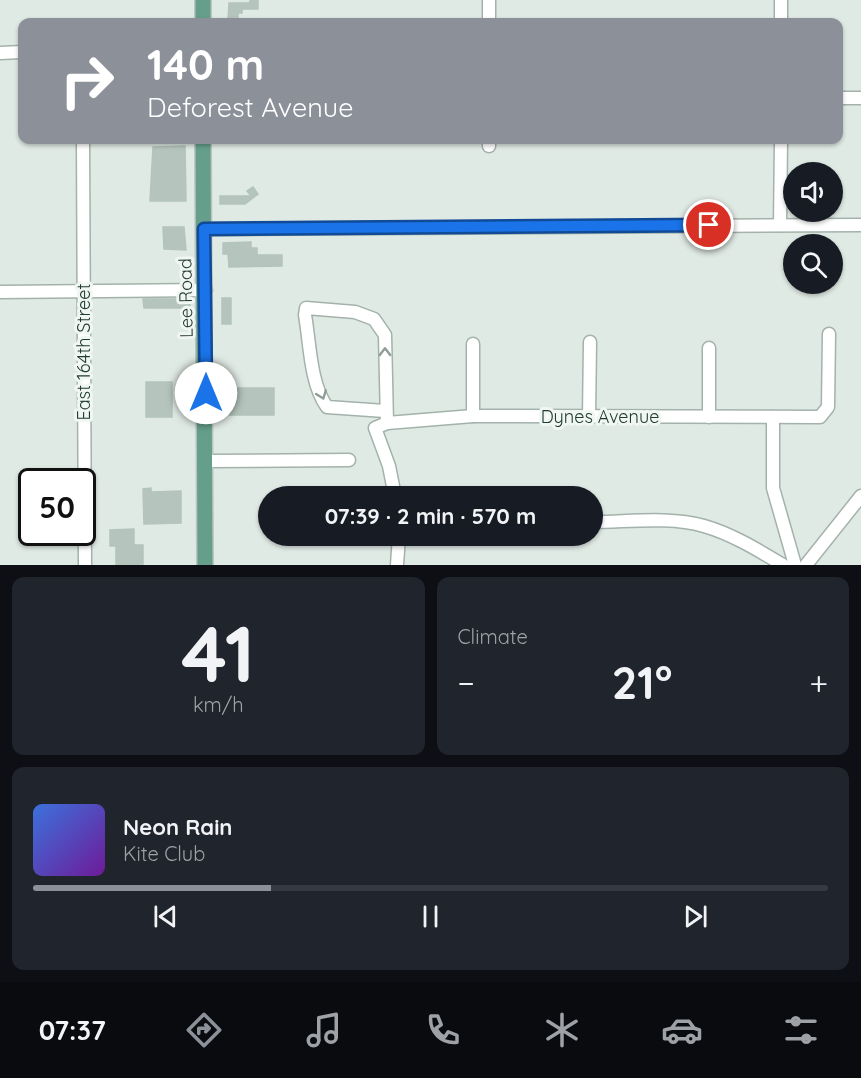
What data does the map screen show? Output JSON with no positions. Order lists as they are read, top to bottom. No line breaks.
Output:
{"streets":{"main road":["Lee Road"],"street":["East 164th Street","Dynes Avenue"]},"page":{"turn":["140 m","Deforest Avenue"],"limit":"50","trip":"07:39 · 2 min · 570 m","tile":[["41","km/h"],"Climate"],"heat":["−","21°","+"],"song":["Neon Rain","Kite Club"],"tabs":"07:37"}}
